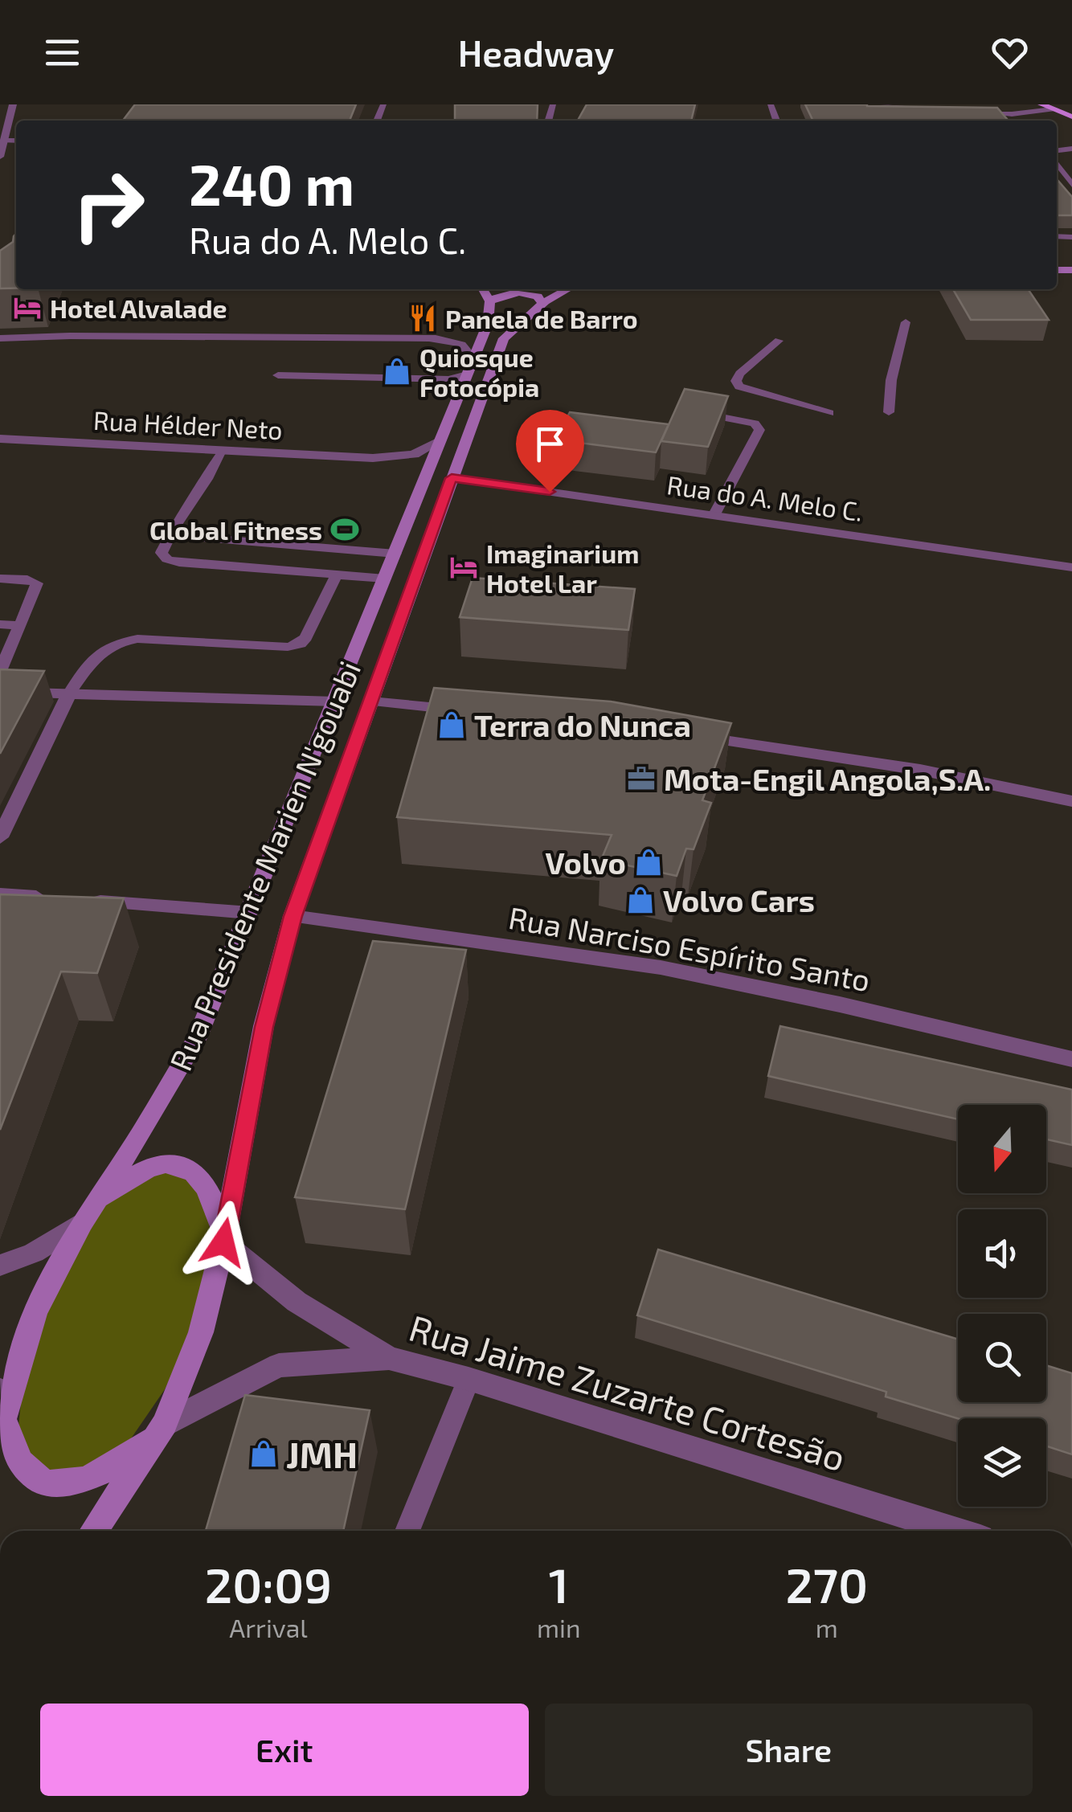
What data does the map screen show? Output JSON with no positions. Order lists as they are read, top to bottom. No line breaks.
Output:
{"streets":{"street":["Rua Hélder Neto","Rua do A. Melo C.","Rua Presidente Marien N'gouabi","Rua Narciso Espírito Santo","Rua Jaime Zuzarte Cortesão"]},"crossings":[["Rua Hélder Neto","Rua Presidente Marien N'gouabi"],["Rua do A. Melo C.","Rua Presidente Marien N'gouabi"],["Rua Presidente Marien N'gouabi","Rua Narciso Espírito Santo"],["Rua Presidente Marien N'gouabi","Rua Jaime Zuzarte Cortesão"]],"places":{"hotel":["Hotel Alvalade","Imaginarium Hotel Lar"],"restaurant":["Panela de Barro"],"shop":["Quiosque Fotocópia","Terra do Nunca","Volvo","Volvo Cars","JMH"],"sports":["Global Fitness"],"office":["Mota-Engil Angola,S.A."]},"north":"bottom","page":{"header":"Headway","turn":["240 m","Rua do A. Melo C."],"eta":["20:09","Arrival","1","min","270","m"],"buttons":["Exit","Share"]}}
